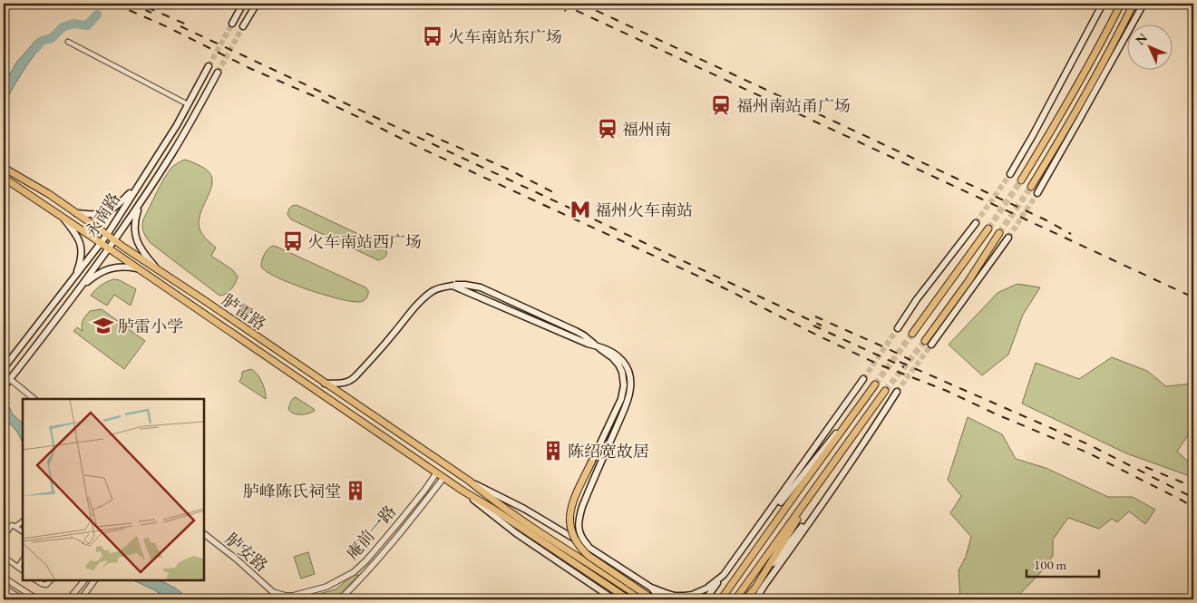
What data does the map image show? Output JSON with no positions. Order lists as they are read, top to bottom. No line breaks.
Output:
{"streets":{"main road":["永南路","胪雷路"],"street":["庵前一路","胪安路"]},"crossings":[["永南路","胪雷路"],["胪雷路","庵前一路"]],"places":{"bus stop":["火车南站东广场","火车南站西广场"],"station":["福州南站甬广场","福州南"],"metro station":["福州火车南站"],"school or university":["胪雷小学"],"building":["陈绍宽故居","胪峰陈氏祠堂"]},"scale_bar":"100 m","north":"top left"}
